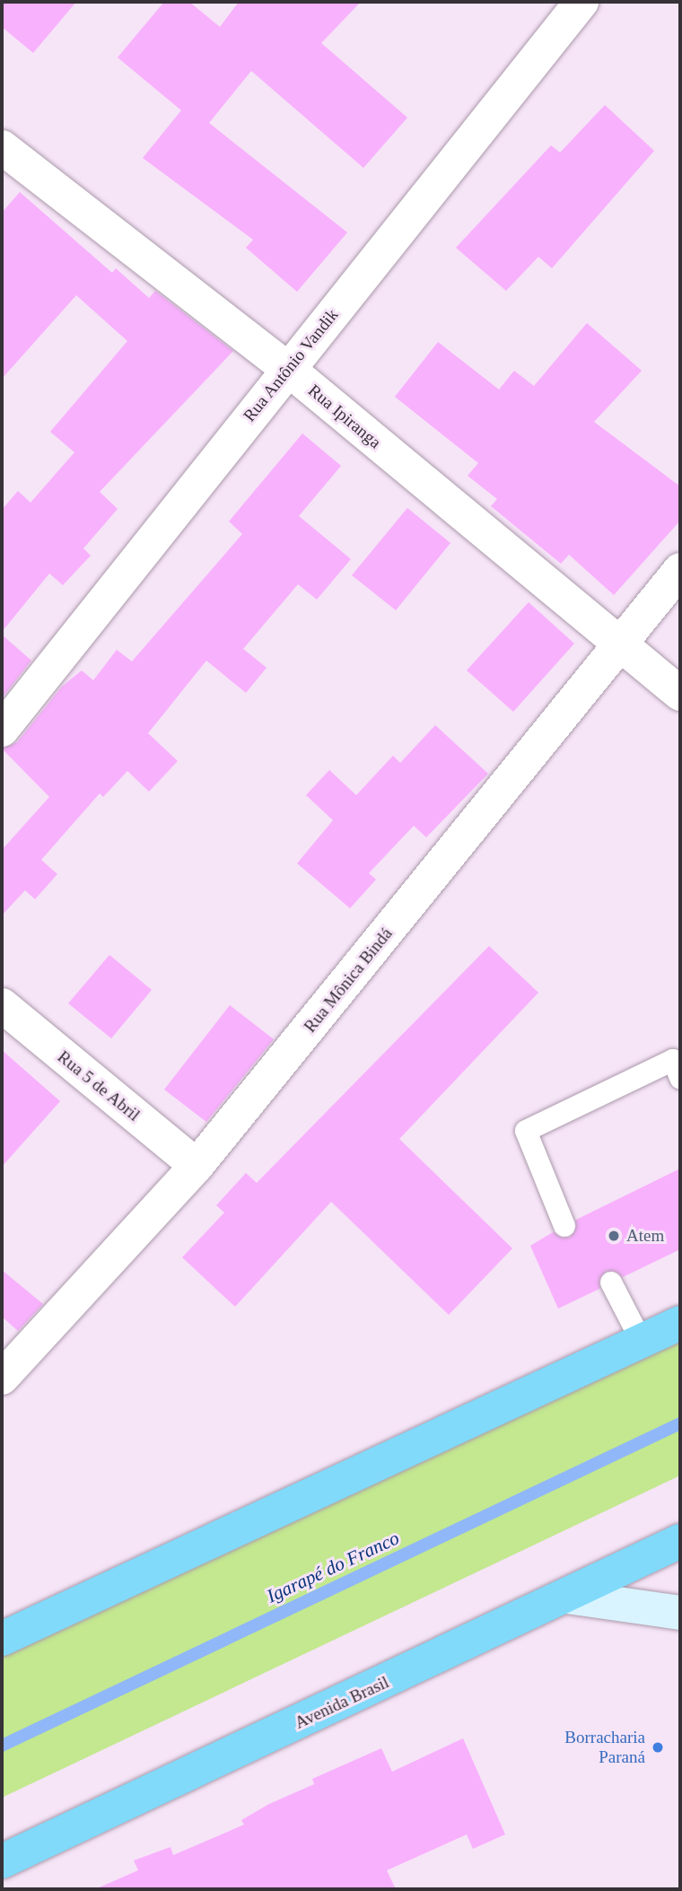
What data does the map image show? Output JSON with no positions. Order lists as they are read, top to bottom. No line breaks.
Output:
{"streets":{"highway":["Avenida Brasil"],"street":["Rua Antônio Vandik","Rua Ipiranga","Rua Mônica Bindá","Rua 5 de Abril"]},"crossings":[["Rua Antônio Vandik","Rua Ipiranga"],["Rua Ipiranga","Rua Mônica Bindá"],["Rua Mônica Bindá","Rua 5 de Abril"]],"water":["Igarapé do Franco"],"places":["Atem","Borracharia Paraná"]}
